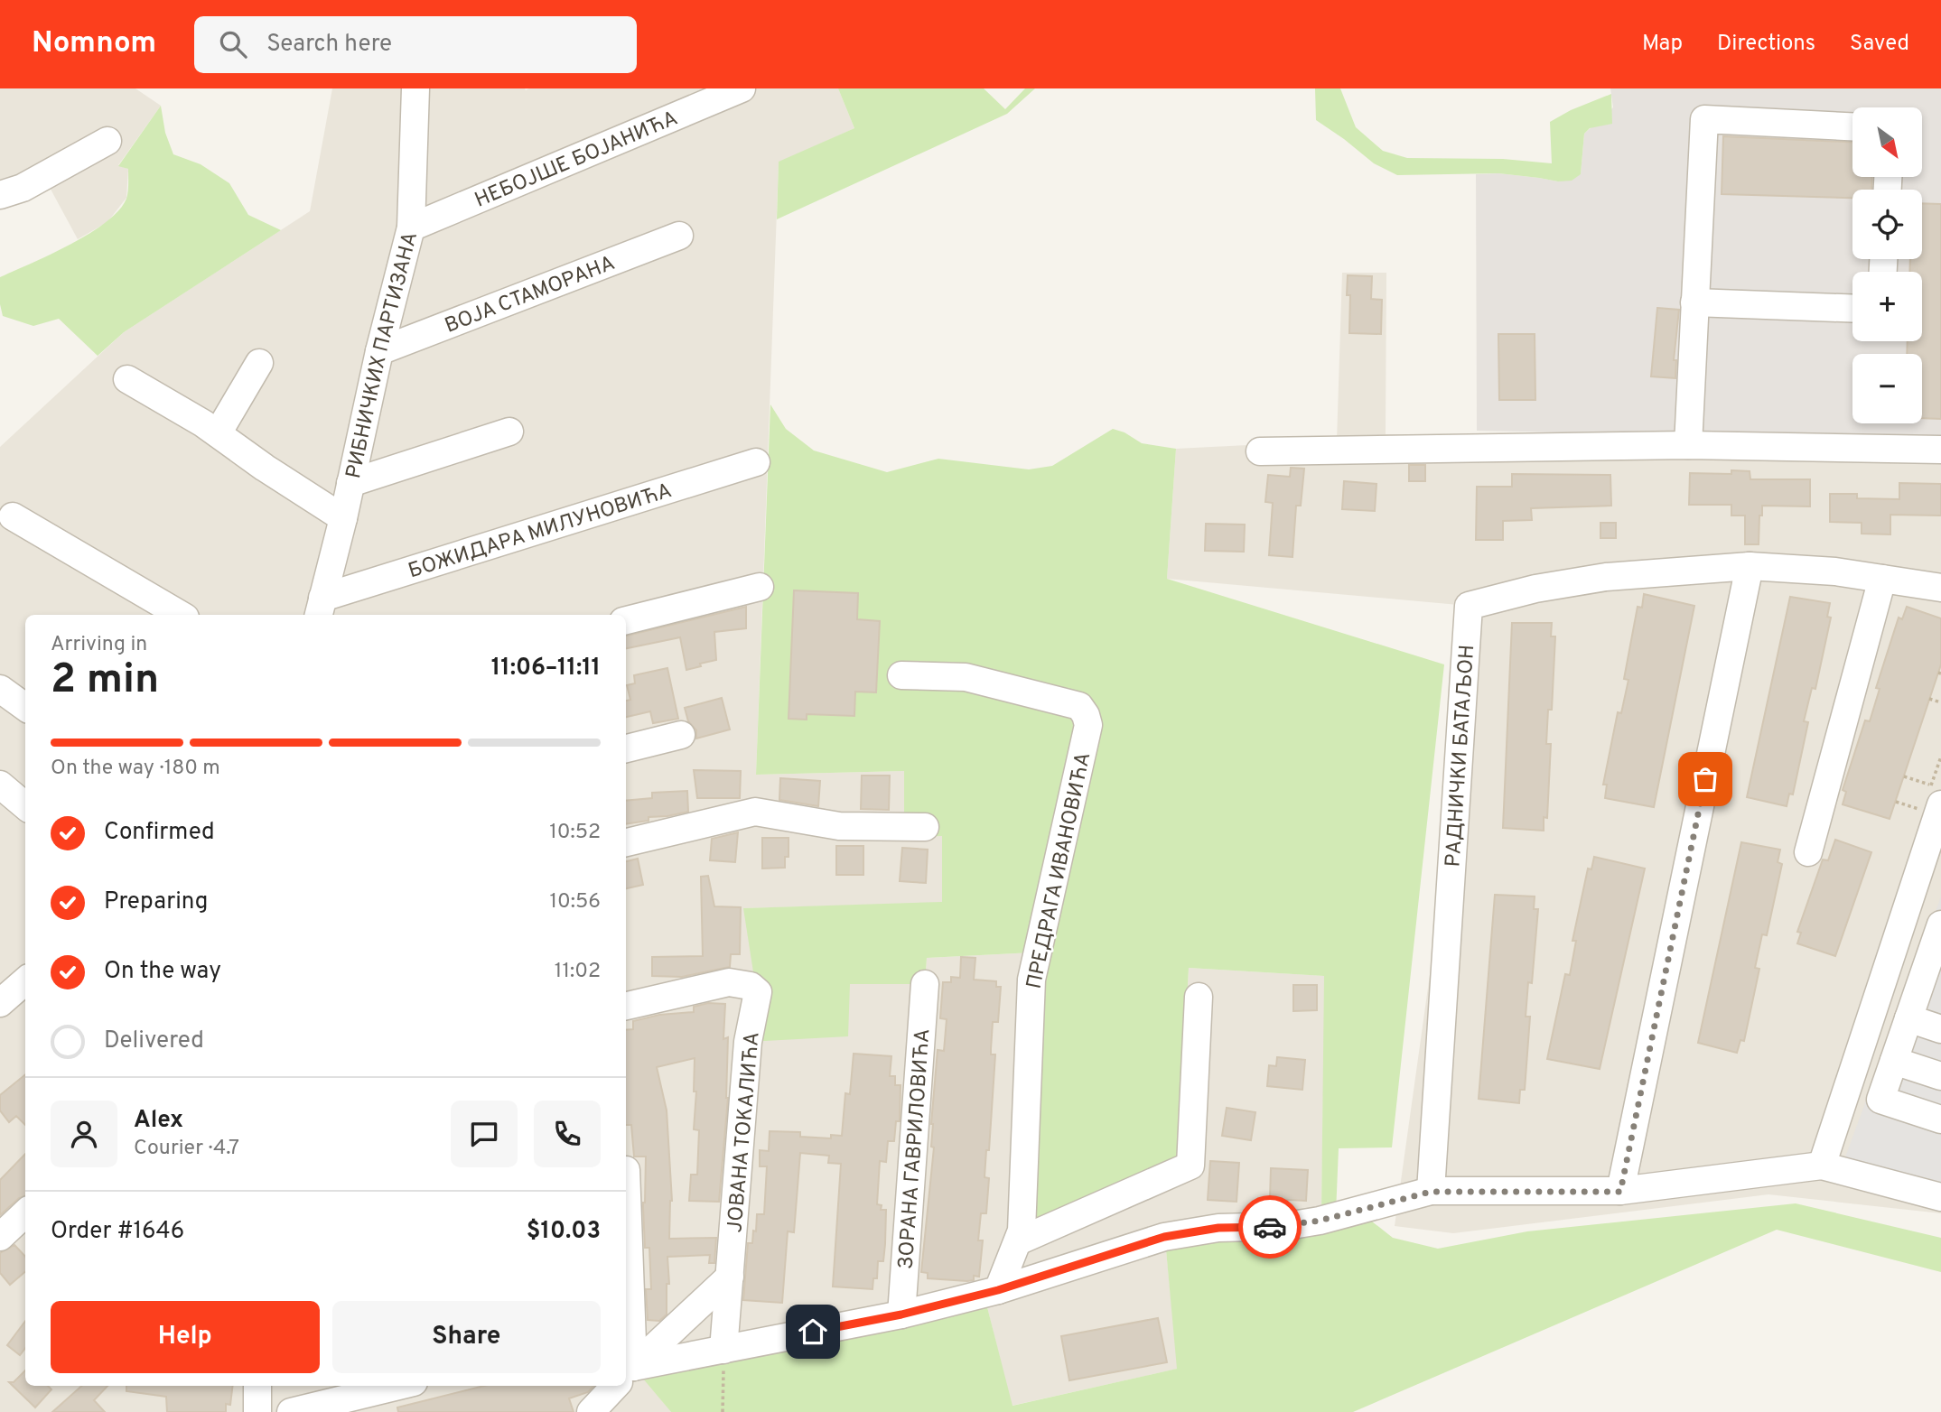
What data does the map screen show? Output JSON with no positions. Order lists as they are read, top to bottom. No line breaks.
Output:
{"streets":{"street":["НЕБОЈШЕ БОЈАНИЋА","ВОЈА СТАМОРАНА","РИБНИЧКИХ ПАРТИЗАНА","БОЖИДАРА МИЛУНОВИЋА","РАДНИЧКИ БАТАЉОН","ПРЕДРАГА ИВАНОВИЋА","ЈОВАНА ТОКАЛИЋА","ЗОРАНА ГАВРИЛОВИЋА"]},"crossings":[["НЕБОЈШЕ БОЈАНИЋА","РИБНИЧКИХ ПАРТИЗАНА"],["ВОЈА СТАМОРАНА","РИБНИЧКИХ ПАРТИЗАНА"],["РИБНИЧКИХ ПАРТИЗАНА","БОЖИДАРА МИЛУНОВИЋА"]],"north":"bottom right","page":{"header":"Nomnom","search":"Search here","nav":["Map","Directions","Saved"],"map_buttons":["+","−"],"heading":["2 min","Arriving in","11:06–11:11"],"panel":["Alex","Courier · 4.7","Order #1646","$10.03"],"bar":"On the way · 180 m","list":[["Confirmed","10:52"],["Preparing","10:56"],["On the way","11:02"],"Delivered"],"buttons":["Help","Share"]}}
